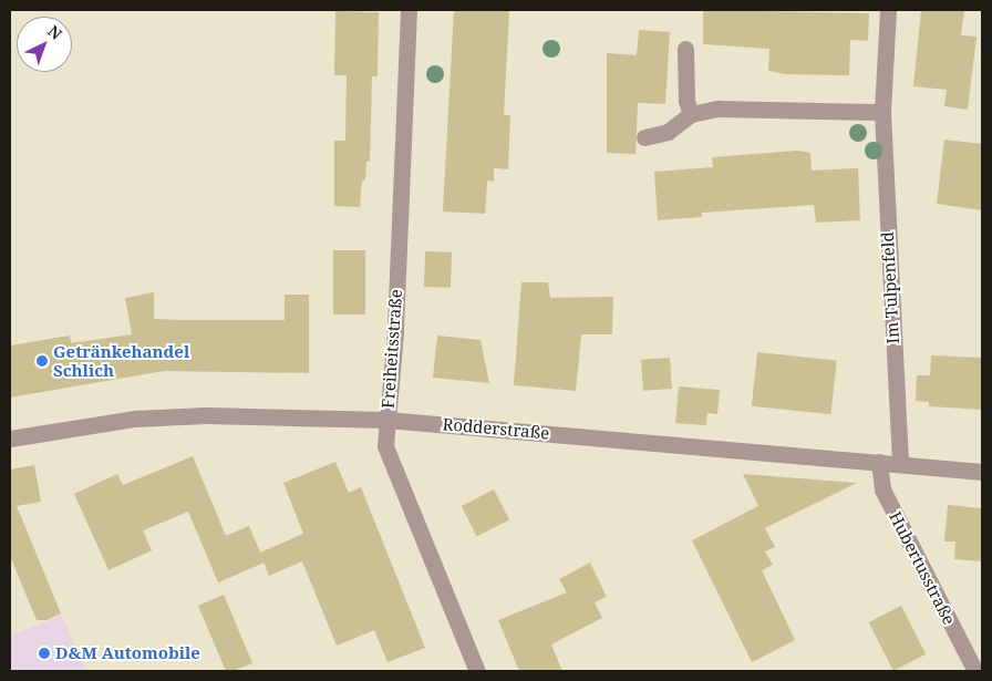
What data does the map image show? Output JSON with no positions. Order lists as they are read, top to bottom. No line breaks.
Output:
{"streets":{"street":["Im Tulpenfeld","Freiheitsstraße","Rodderstraße","Hubertusstraße"]},"crossings":[["Im Tulpenfeld","Rodderstraße"],["Freiheitsstraße","Rodderstraße"],["Rodderstraße","Hubertusstraße"]],"places":["Getränkehandel Schlich","D&M Automobile"],"north":"top right"}
